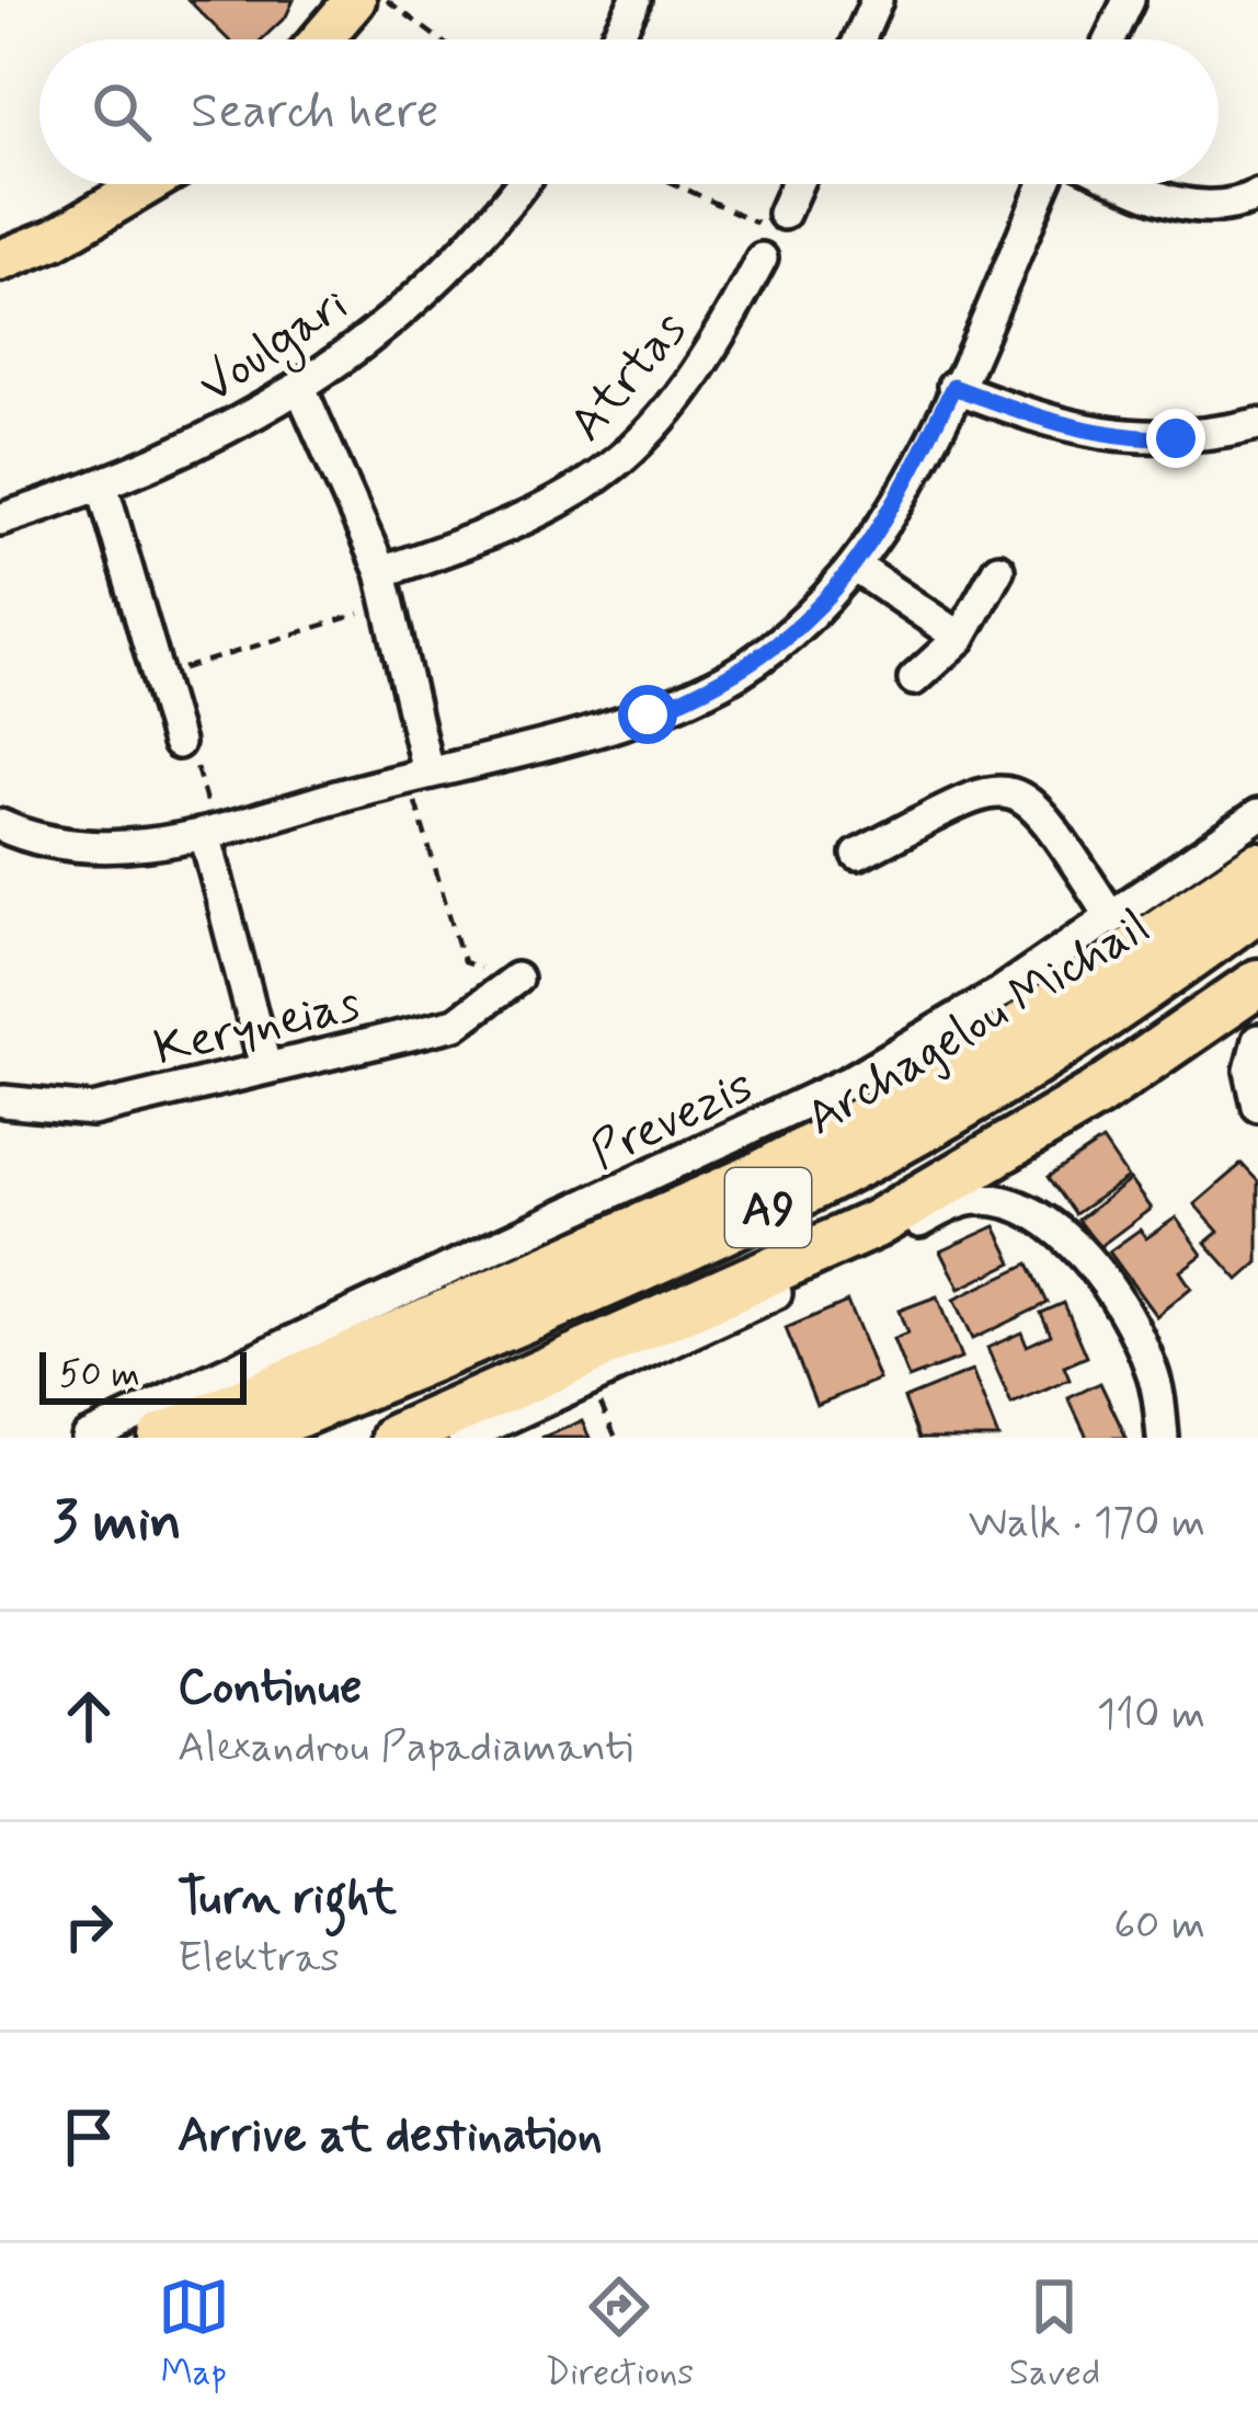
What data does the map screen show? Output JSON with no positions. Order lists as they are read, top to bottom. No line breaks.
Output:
{"streets":{"highway":["Archagelou Michail","A9"],"street":["Voulgari","Atrtas","Keryneias","Prevezis"]},"scale_bar":"50 m","page":{"search":"Search here","scale":"50 m","heading":["3 min","Walk · 170 m"],"list":[["Continue","Alexandrou Papadiamanti","110 m"],["Turn right","Elektras","60 m"],"Arrive at destination"],"nav":["Map","Directions","Saved"]}}
